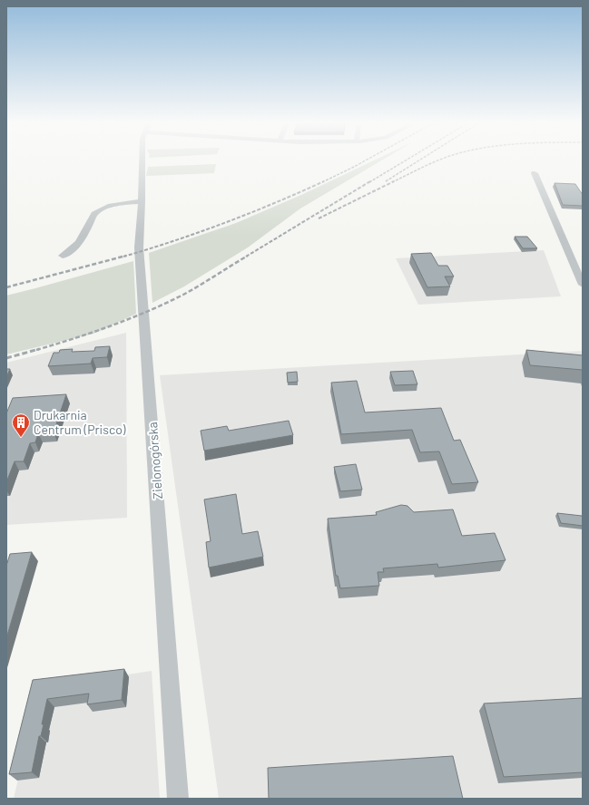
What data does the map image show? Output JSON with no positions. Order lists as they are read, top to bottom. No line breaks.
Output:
{"streets":{"street":["Zielonogórska"]},"places":{"building":["Drukarnia Centrum (Prisco)"]}}
